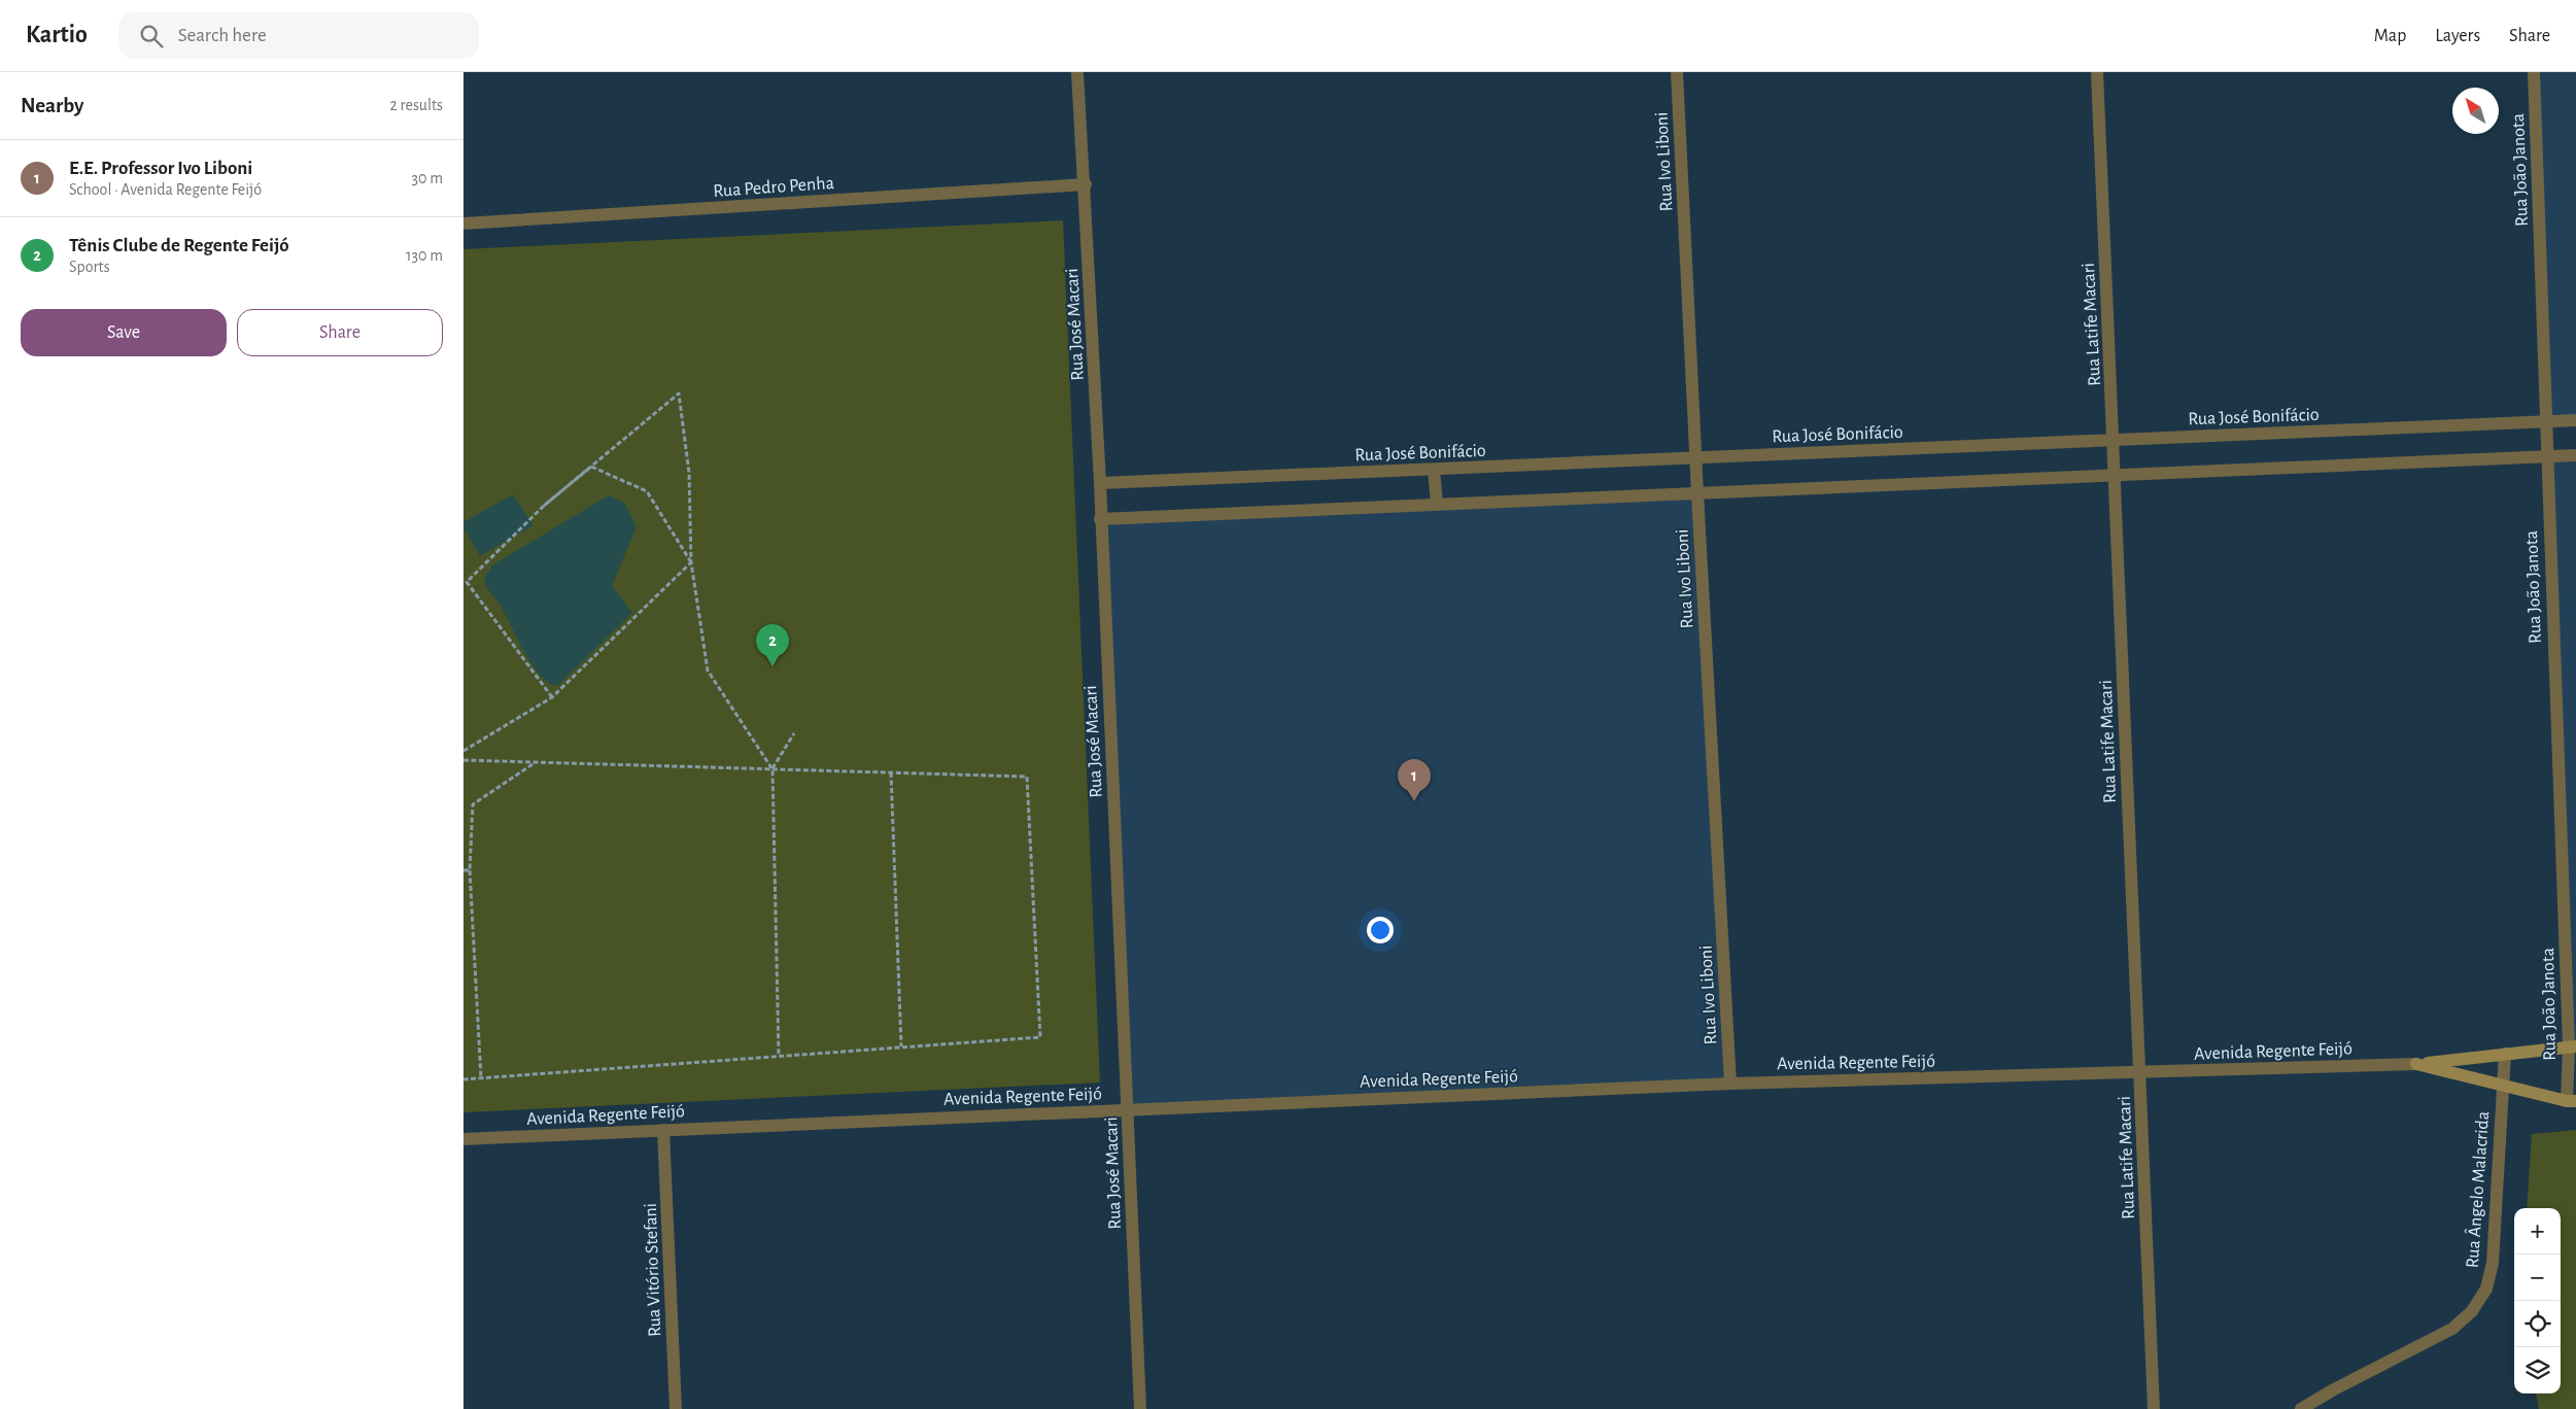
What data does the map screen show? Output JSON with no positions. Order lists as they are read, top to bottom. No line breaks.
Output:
{"streets":{"street":["Rua Ivo Liboni","Rua João Janota","Rua Pedro Penha","Rua José Macari","Rua Latife Macari","Rua José Bonifácio","Avenida Regente Feijó","Rua Ângelo Malacrida","Rua Vitório Stefani"]},"crossings":[["Rua Ivo Liboni","Rua José Bonifácio"],["Rua Ivo Liboni","Avenida Regente Feijó"],["Rua João Janota","Rua José Bonifácio"],["Rua João Janota","Avenida Regente Feijó"],["Rua Pedro Penha","Rua José Macari"],["Rua José Macari","Rua José Bonifácio"],["Rua José Macari","Avenida Regente Feijó"],["Rua Latife Macari","Rua José Bonifácio"],["Rua Latife Macari","Avenida Regente Feijó"],["Avenida Regente Feijó","Rua Ângelo Malacrida"],["Avenida Regente Feijó","Rua Vitório Stefani"]],"north":"top left","page":{"header":"Kartio","search":"Search here","nav":["Map","Layers","Share"],"heading":["Nearby","2 results"],"list":[{"mark":"1","name":"E.E. Professor Ivo Liboni","note":"School · Avenida Regente Feijó","value":"30 m"},{"mark":"2","name":"Tênis Clube de Regente Feijó","note":"Sports","value":"130 m"}],"buttons":["Save","Share"],"pins":["2","1"],"map_buttons":["+","−"]}}
